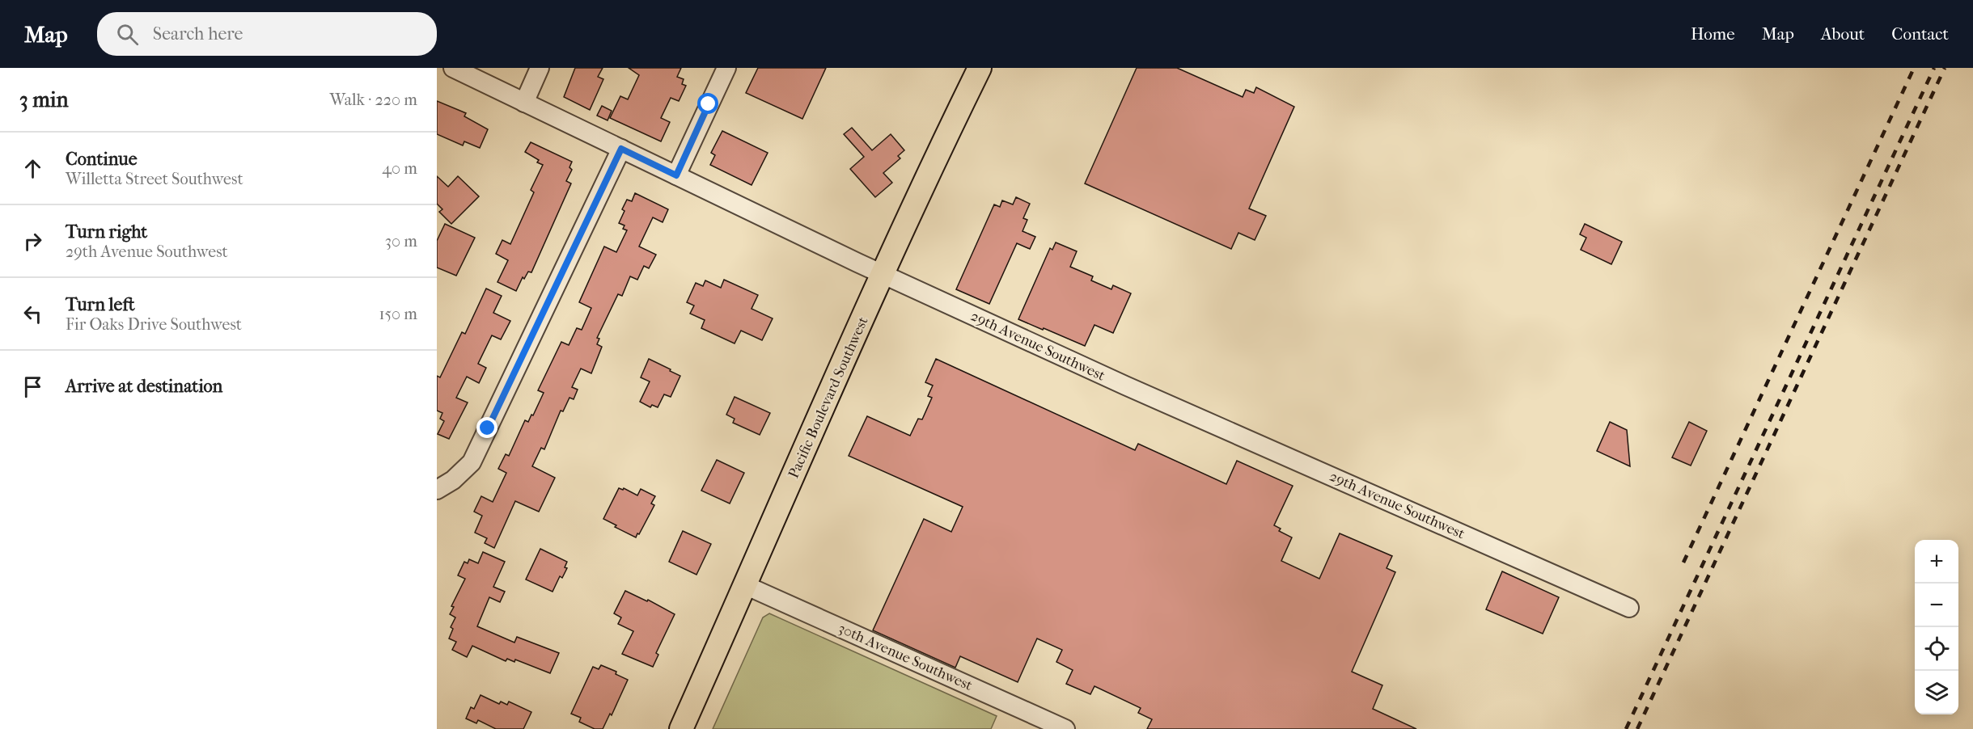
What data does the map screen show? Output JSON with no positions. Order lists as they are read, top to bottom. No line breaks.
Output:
{"streets":{"main road":["Pacific Boulevard Southwest"],"street":["29th Avenue Southwest","30th Avenue Southwest"]},"crossings":[["29th Avenue Southwest","Pacific Boulevard Southwest"],["Pacific Boulevard Southwest","30th Avenue Southwest"]],"page":{"header":"Map","search":"Search here","nav":["Home","Map","About","Contact"],"heading":["3 min","Walk · 220 m"],"list":[["Continue","Willetta Street Southwest","40 m"],["Turn right","29th Avenue Southwest","30 m"],["Turn left","Fir Oaks Drive Southwest","150 m"],"Arrive at destination"],"map_buttons":["+","−"]}}
